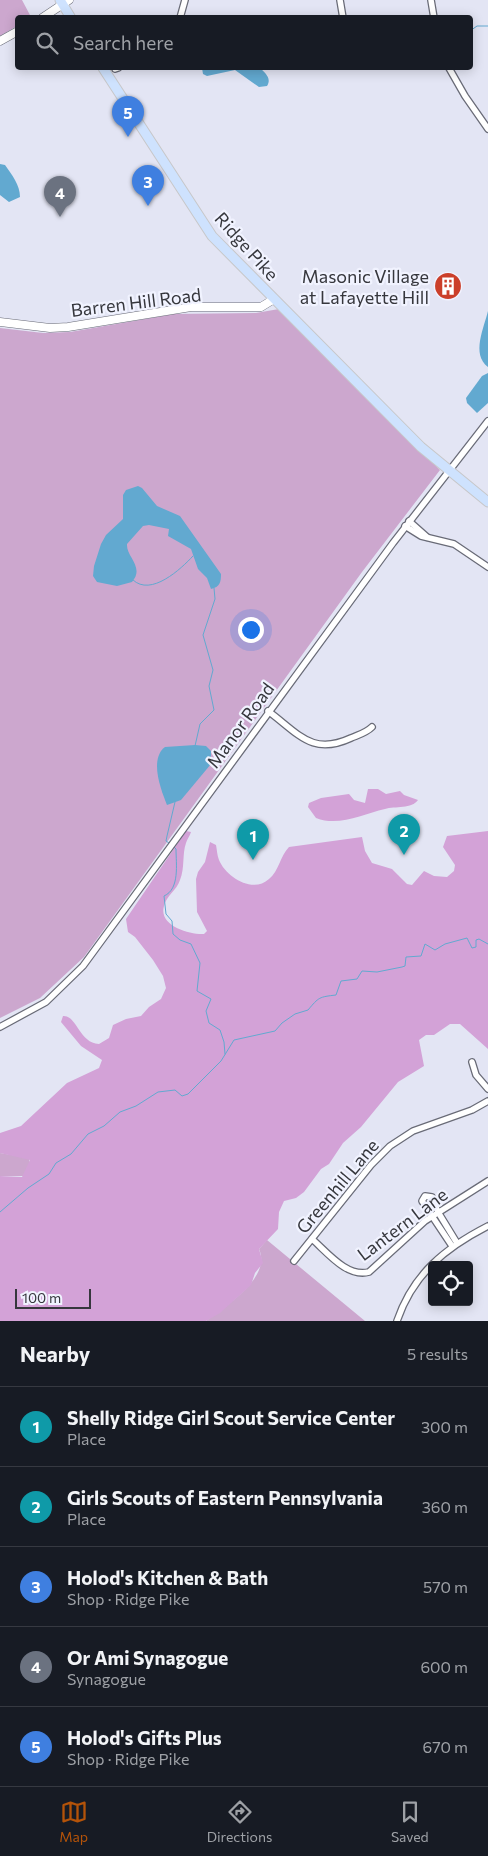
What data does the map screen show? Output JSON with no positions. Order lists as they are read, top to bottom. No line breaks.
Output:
{"streets":{"main road":["Ridge Pike"],"street":["Barren Hill Road","Manor Road","Greenhill Lane","Lantern Lane"]},"crossings":[["Ridge Pike","Barren Hill Road"],["Ridge Pike","Manor Road"],["Greenhill Lane","Lantern Lane"]],"places":{"building":["Masonic Village at Lafayette Hill"]},"scale_bar":"100 m","page":{"search":"Search here","pins":["5","3","4","2","1"],"scale":"100 m","heading":["Nearby","5 results"],"list":[{"mark":"1","name":"Shelly Ridge Girl Scout Service Center","note":"Place","value":"300 m"},{"mark":"2","name":"Girls Scouts of Eastern Pennsylvania","note":"Place","value":"360 m"},{"mark":"3","name":"Holod's Kitchen & Bath","note":"Shop · Ridge Pike","value":"570 m"},{"mark":"4","name":"Or Ami Synagogue","note":"Synagogue","value":"600 m"},{"mark":"5","name":"Holod's Gifts Plus","note":"Shop · Ridge Pike","value":"670 m"}],"nav":["Map","Directions","Saved"]}}
